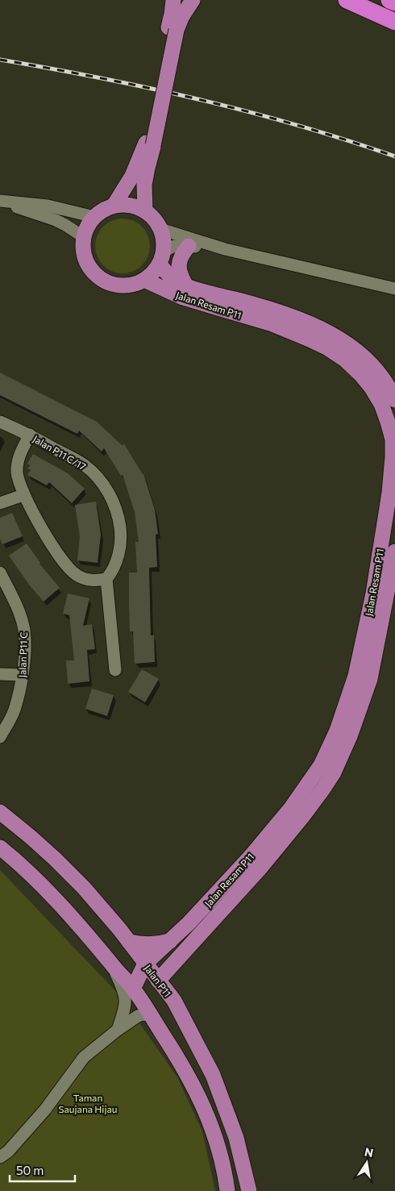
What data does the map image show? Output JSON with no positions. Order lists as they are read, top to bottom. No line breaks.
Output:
{"streets":{"main road":["Jalan Resam P11","Jalan P11"],"street":["Jalan P11 C/17","Jalan P11 C"]},"crossings":[["Jalan Resam P11","Jalan P11"]],"parks":["Taman Saujana Hijau"],"scale_bar":"50 m","north":"top"}
